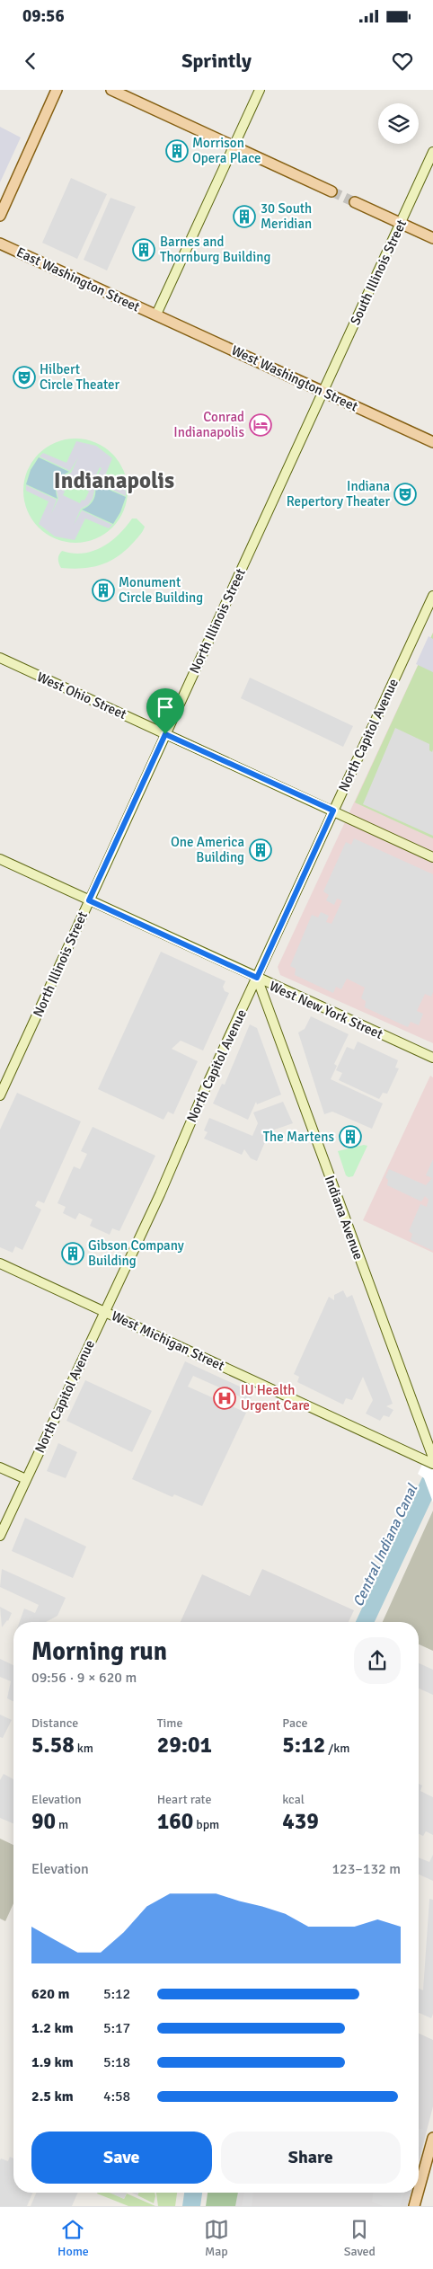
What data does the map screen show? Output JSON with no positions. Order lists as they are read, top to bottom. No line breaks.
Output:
{"streets":{"main road":["South Illinois Street","East Washington Street","West Washington Street","North Illinois Street","West Ohio Street","North Capitol Avenue","West New York Street","Indiana Avenue","West Michigan Street"]},"crossings":[["South Illinois Street","West Washington Street"],["South Illinois Street","North Illinois Street"],["East Washington Street","West Washington Street"],["West Washington Street","North Illinois Street"],["North Illinois Street","West Ohio Street"],["North Illinois Street","West New York Street"],["West Ohio Street","North Capitol Avenue"],["North Capitol Avenue","West New York Street"],["North Capitol Avenue","Indiana Avenue"],["North Capitol Avenue","West Michigan Street"],["West New York Street","Indiana Avenue"],["Indiana Avenue","West Michigan Street"]],"districts":["Indianapolis"],"water":["Central Indiana Canal"],"places":{"building":["Morrison Opera Place","30 South Meridian","Barnes and Thornburg Building","Monument Circle Building","One America Building","The Martens","Gibson Company Building"],"theatre":["Hilbert Circle Theater","Indiana Repertory Theater"],"hotel":["Conrad Indianapolis"],"hospital":["IU Health Urgent Care"]},"page":{"status":"09:56","header":"Sprintly","heading":["Morning run","09:56 · 9 × 620 m"],"stats":[["Distance","5.58 km"],["Time","29:01"],["Pace","5:12 /km"],["Elevation","90 m"],["Heart rate","160 bpm"],["kcal","439"]],"chart":["Elevation","123–132 m"],"list":[{"name":"620 m","note":"5:12"},{"name":"1.2 km","note":"5:17"},{"name":"1.9 km","note":"5:18"},{"name":"2.5 km","note":"4:58"}],"buttons":["Save","Share"],"tabs":["Home","Map","Saved"]}}
